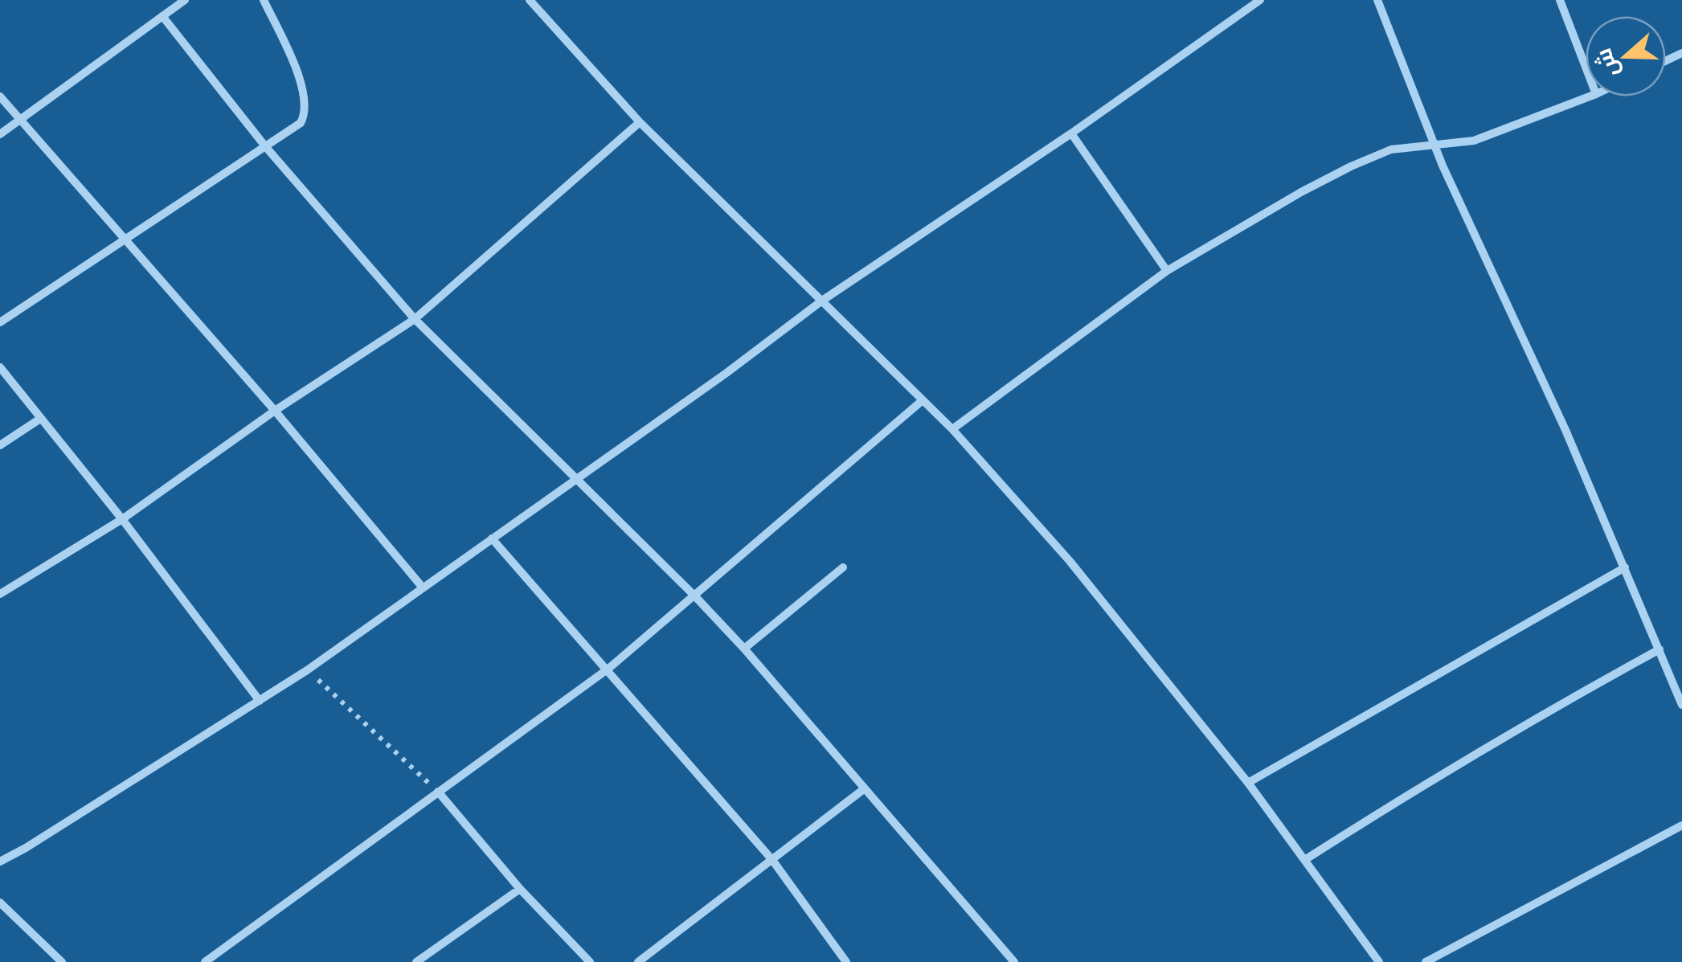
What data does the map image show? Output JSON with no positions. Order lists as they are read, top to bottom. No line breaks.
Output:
{"north":"left"}
